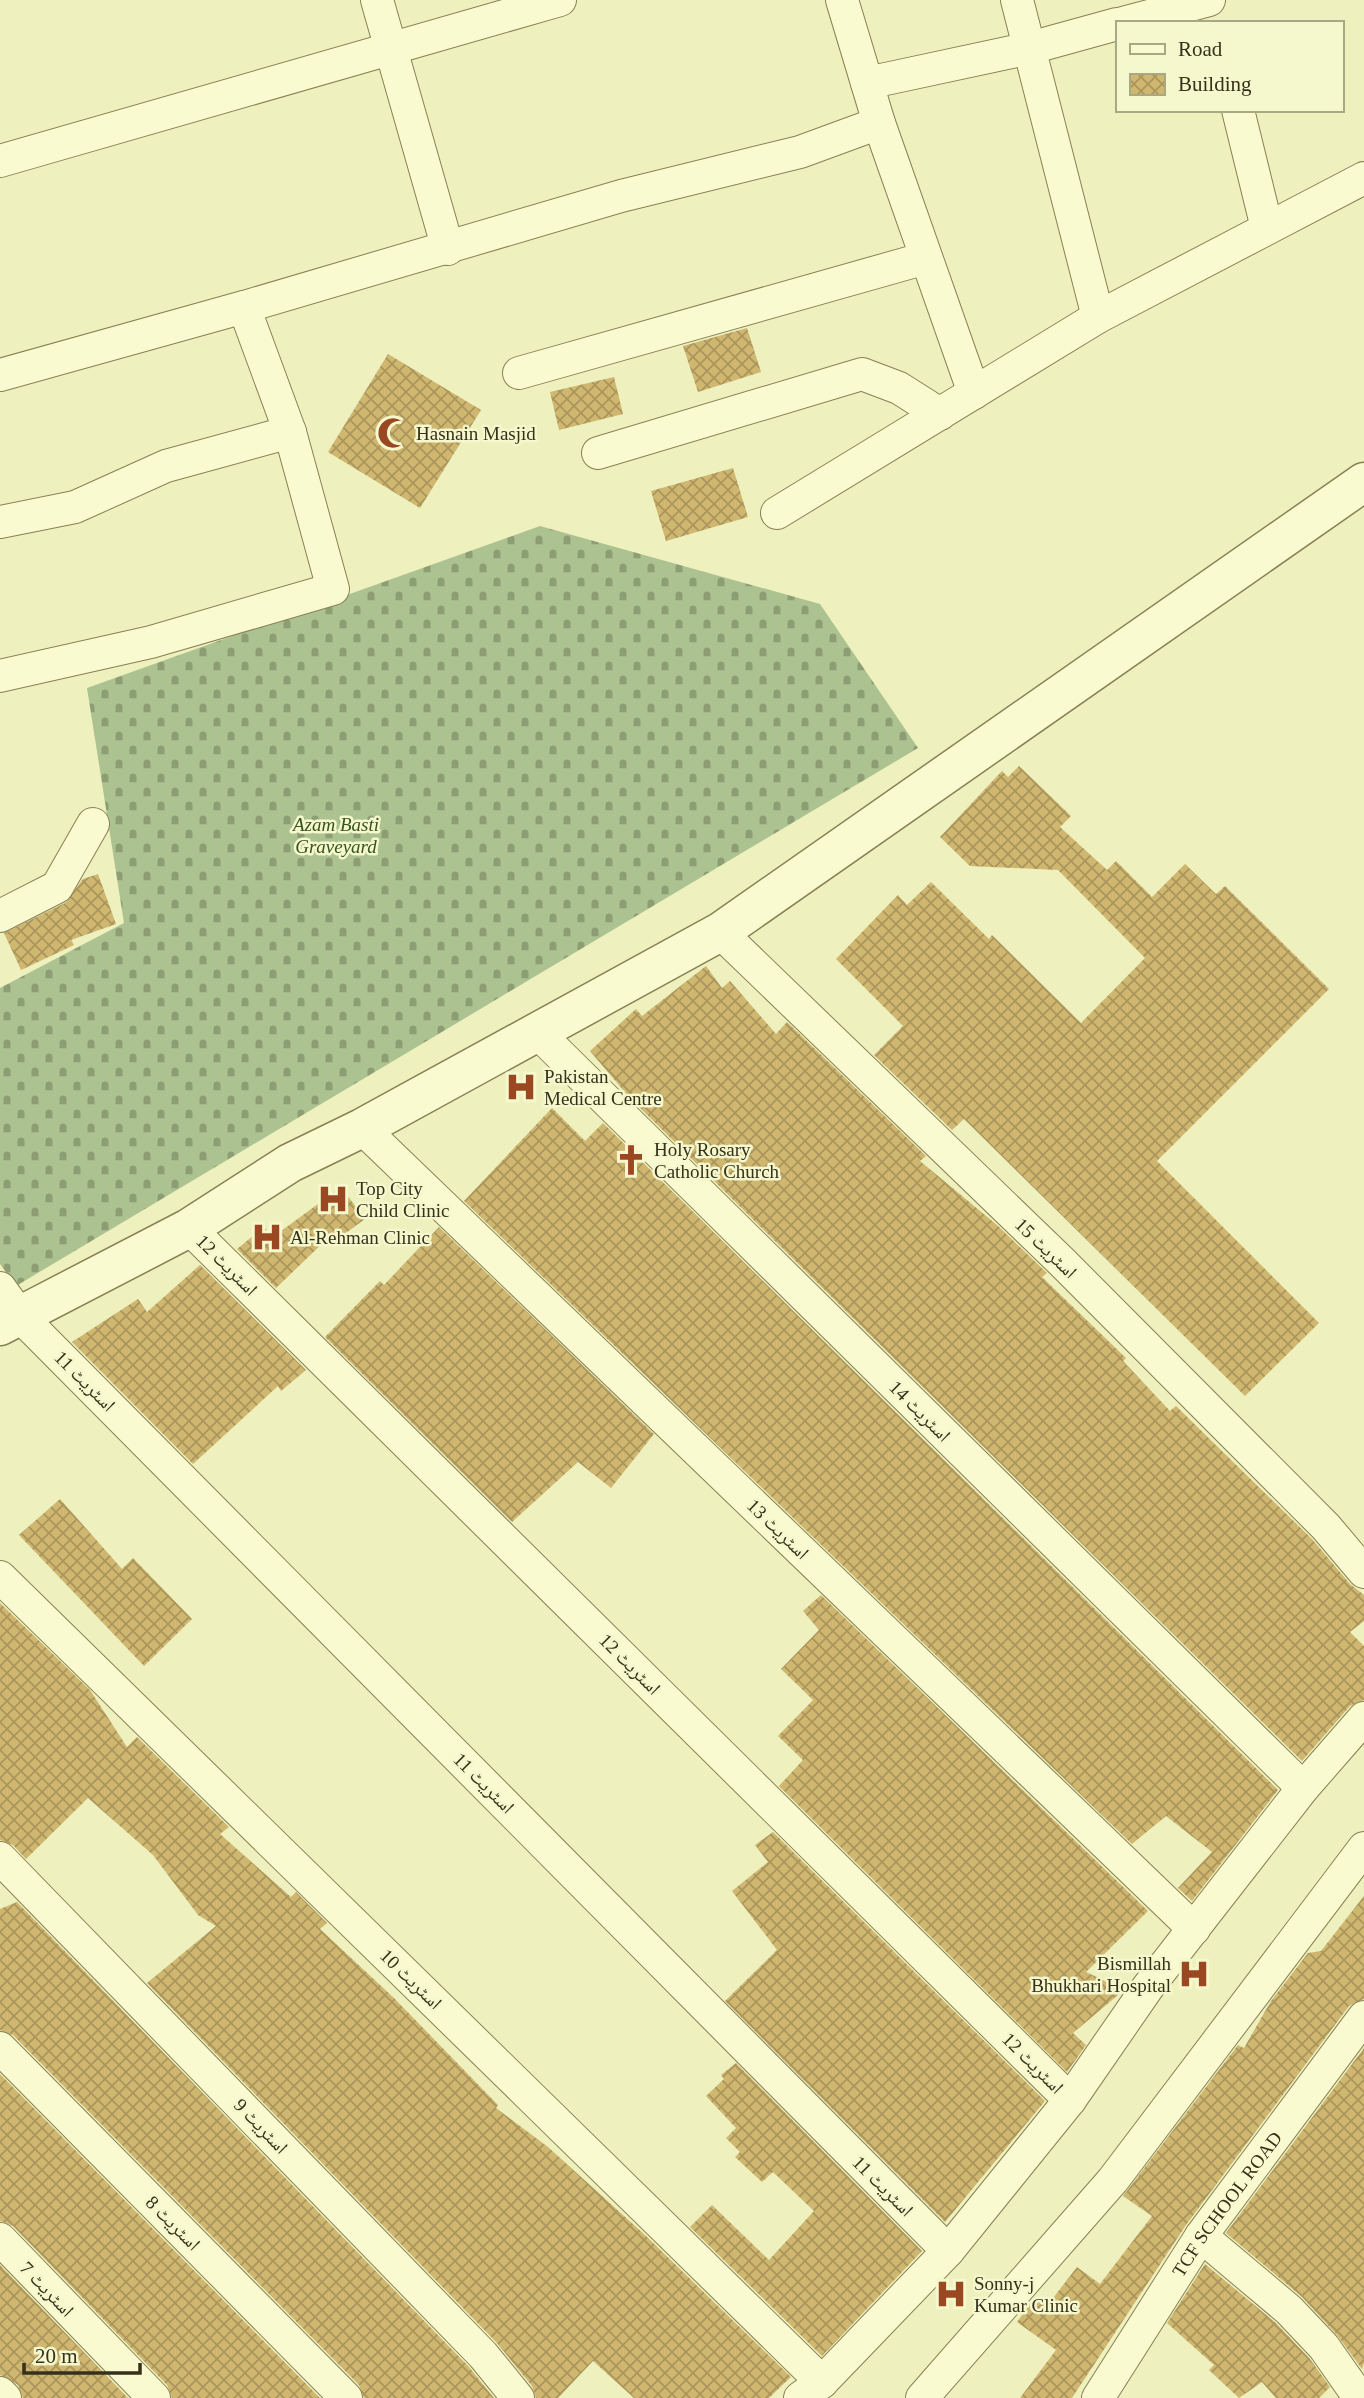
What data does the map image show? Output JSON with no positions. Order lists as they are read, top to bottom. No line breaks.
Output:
{"streets":{"street":["اسٹریٹ 15","اسٹریٹ 12","اسٹریٹ 11","اسٹریٹ 14","اسٹریٹ 13","اسٹریٹ 10","اسٹریٹ 9","TCF SCHOOL ROAD","اسٹریٹ 8","اسٹریٹ 7"]},"parks":["Azam Basti Graveyard"],"places":{"mosque":["Hasnain Masjid"],"hospital":["Pakistan Medical Centre","Top City Child Clinic","Al-Rehman Clinic","Bismillah Bhukhari Hospital","Sonny-j Kumar Clinic"],"church":["Holy Rosary Catholic Church"]},"legend":["Road","Building"],"scale_bar":"20 m"}
